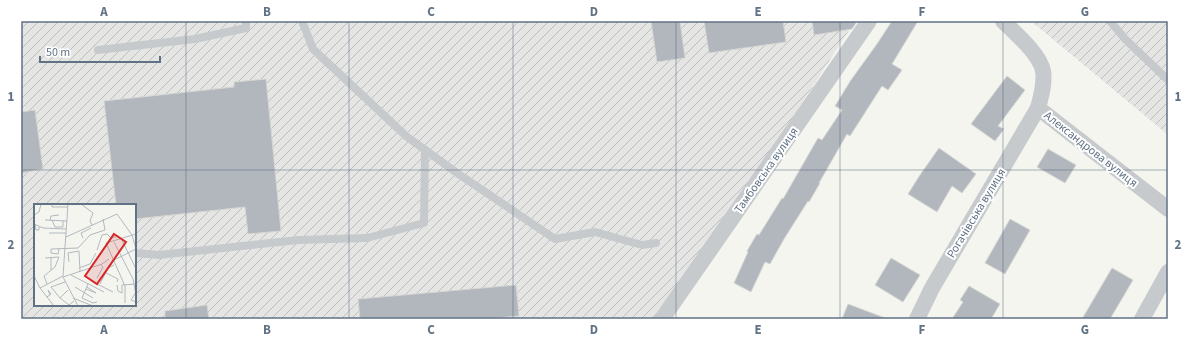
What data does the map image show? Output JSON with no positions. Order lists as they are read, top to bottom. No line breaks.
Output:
{"streets":{"street":["Александрова вулиця","Тамбовська вулиця","Рогачівська вулиця"]},"crossings":[["Александрова вулиця","Рогачівська вулиця"]],"scale_bar":"50 m","grid":{"columns":["A","B","C","D","E","F","G"],"rows":["1","2"]}}
